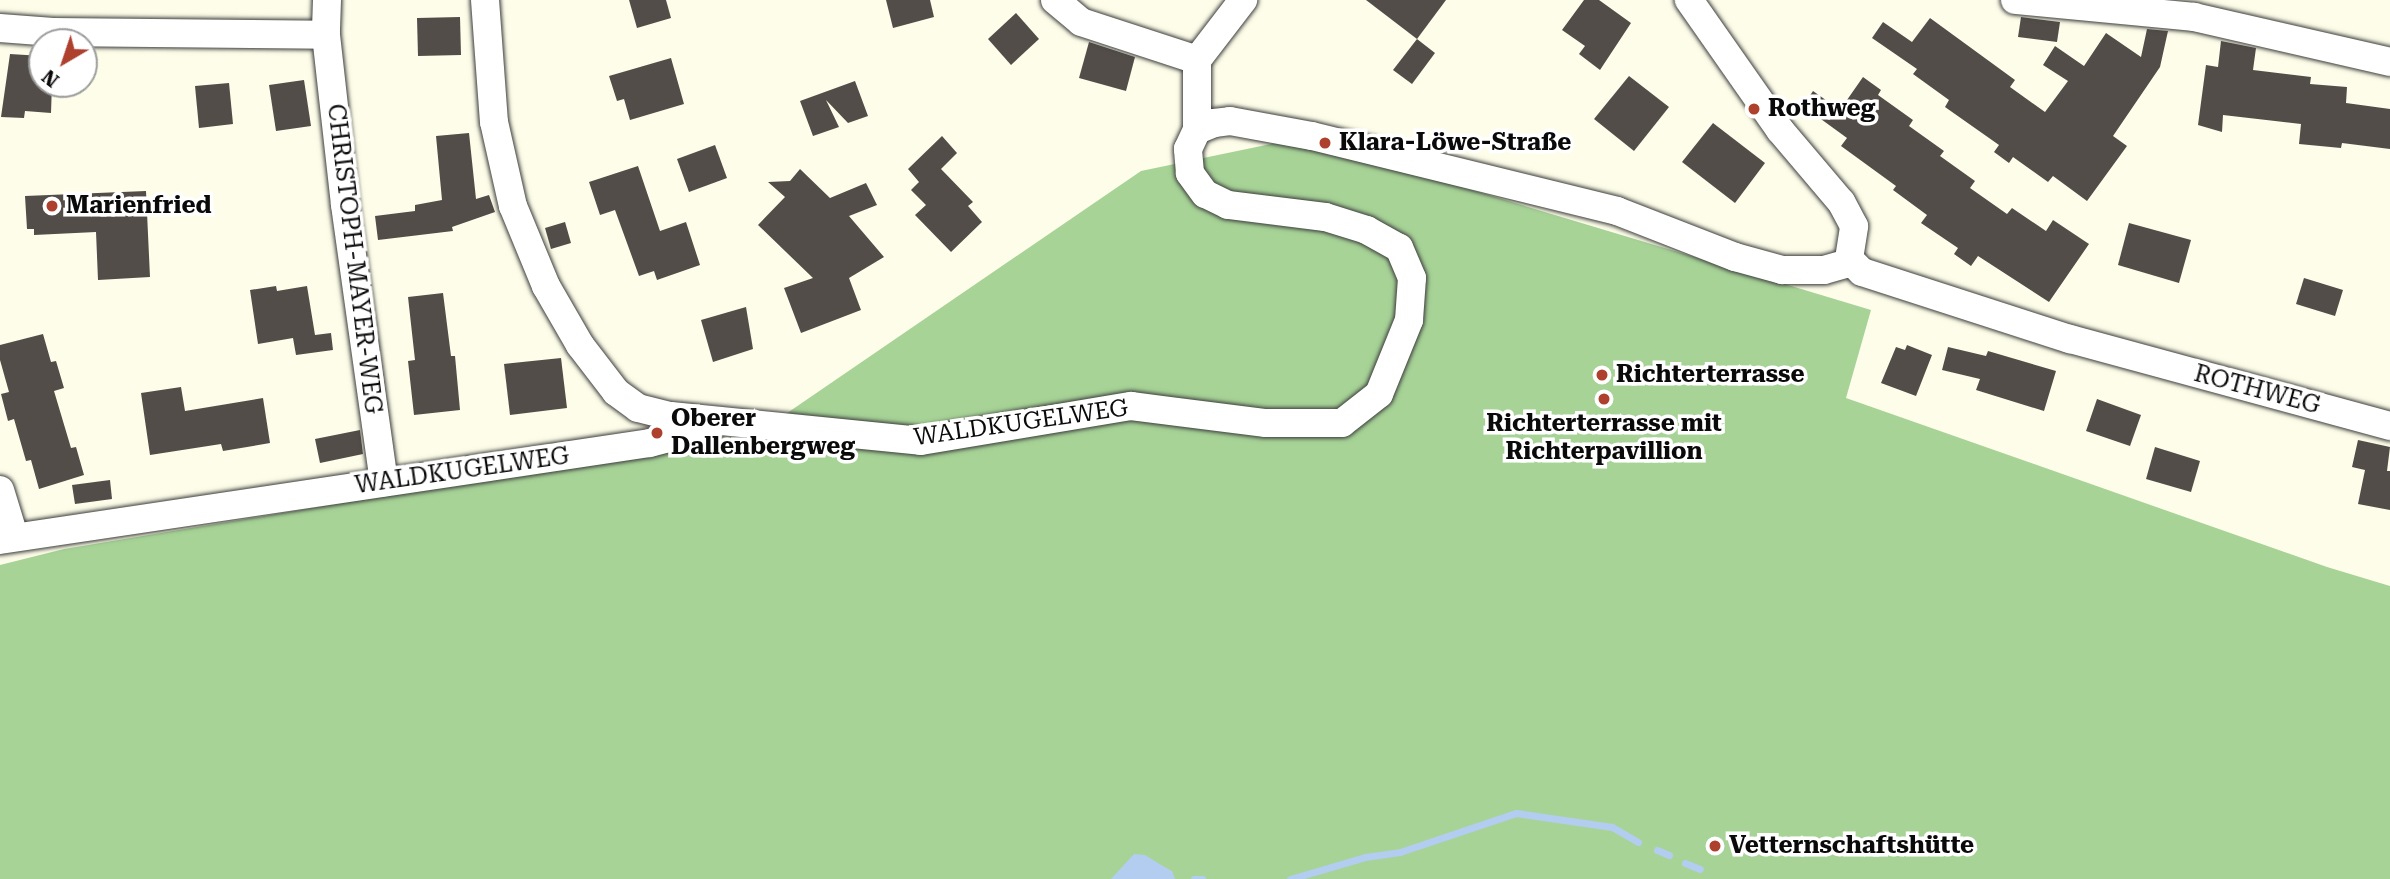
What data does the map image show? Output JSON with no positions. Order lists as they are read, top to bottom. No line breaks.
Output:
{"streets":{"street":["CHRISTOPH-MAYER-WEG","ROTHWEG","WALDKUGELWEG"]},"crossings":[["CHRISTOPH-MAYER-WEG","WALDKUGELWEG"]],"places":["Rothweg","Klara-Löwe-Straße","Marienfried","Richterterrasse","Richterterrasse mit Richterpavillion","Oberer Dallenbergweg","Vetternschaftshütte"],"north":"bottom left"}
